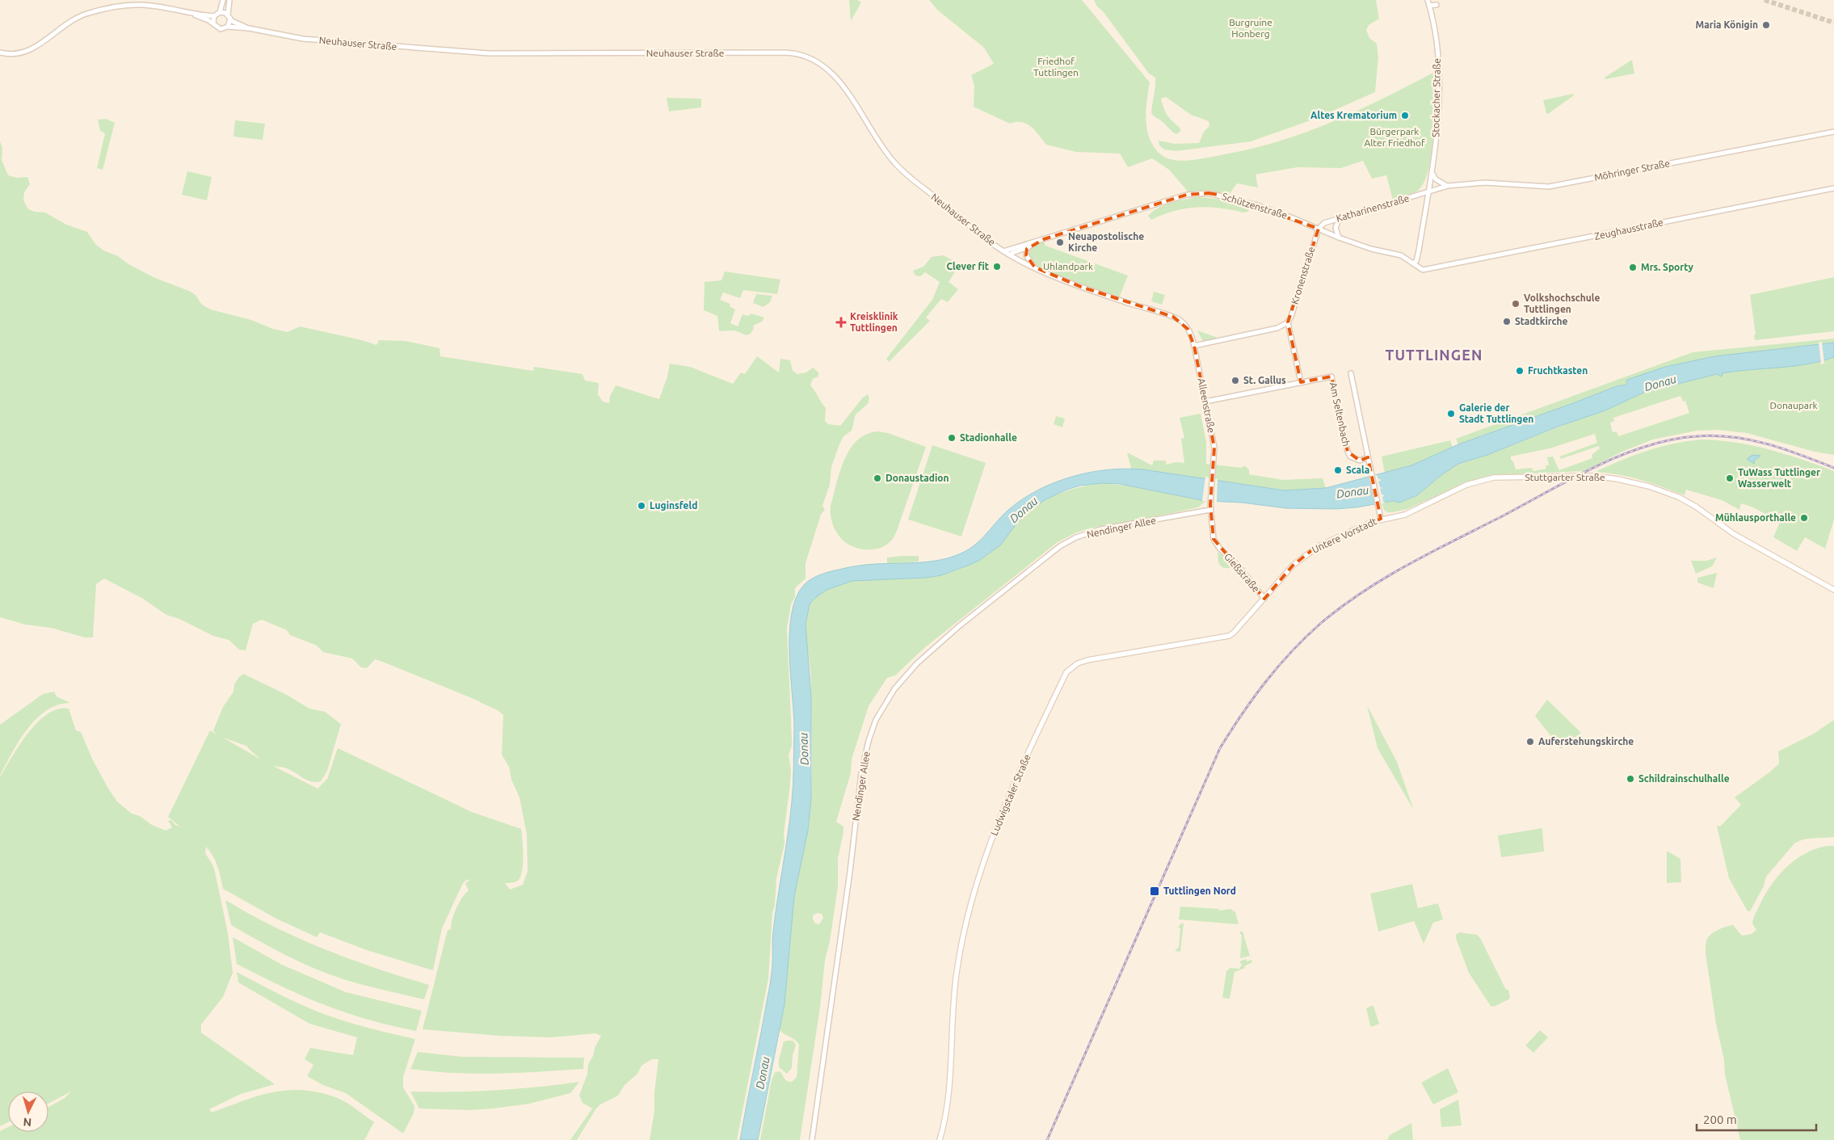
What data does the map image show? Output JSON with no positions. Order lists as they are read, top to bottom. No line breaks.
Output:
{"streets":{"main road":["Stuttgarter Straße","Untere Vorstadt","Ludwigstaler Straße"],"street":["Neuhauser Straße","Stockacher Straße","Möhringer Straße","Schützenstraße","Katharinenstraße","Zeughausstraße","Kronenstraße","Alleenstraße","Am Seltenbach","Nendinger Allee","Gießstraße"]},"crossings":[["Neuhauser Straße","Schützenstraße"],["Neuhauser Straße","Alleenstraße"],["Stockacher Straße","Möhringer Straße"],["Stockacher Straße","Schützenstraße"],["Stockacher Straße","Katharinenstraße"],["Möhringer Straße","Katharinenstraße"],["Schützenstraße","Katharinenstraße"],["Schützenstraße","Zeughausstraße"],["Schützenstraße","Kronenstraße"],["Katharinenstraße","Kronenstraße"],["Alleenstraße","Nendinger Allee"],["Alleenstraße","Gießstraße"],["Stuttgarter Straße","Untere Vorstadt"],["Untere Vorstadt","Gießstraße"],["Untere Vorstadt","Ludwigstaler Straße"],["Gießstraße","Ludwigstaler Straße"]],"districts":["TUTTLINGEN"],"water":["Donau"],"parks":["Burgruine Honberg","Friedhof Tuttlingen","Bürgerpark Alter Friedhof","Uhlandpark","Donaupark"],"places":{"other":["Maria Königin","Altes Krematorium","Neuapostolische Kirche","Clever fit","Mrs. Sporty","Volkshochschule Tuttlingen","Stadtkirche","Fruchtkasten","St. Gallus","Galerie der Stadt Tuttlingen","Stadionhalle","Scala","Donaustadion","TuWass Tuttlinger Wasserwelt","Luginsfeld","Mühlausporthalle","Auferstehungskirche","Schildrainschulhalle"],"health":["Kreisklinik Tuttlingen"],"transit":["Tuttlingen Nord"]},"scale_bar":"200 m","north":"bottom"}
